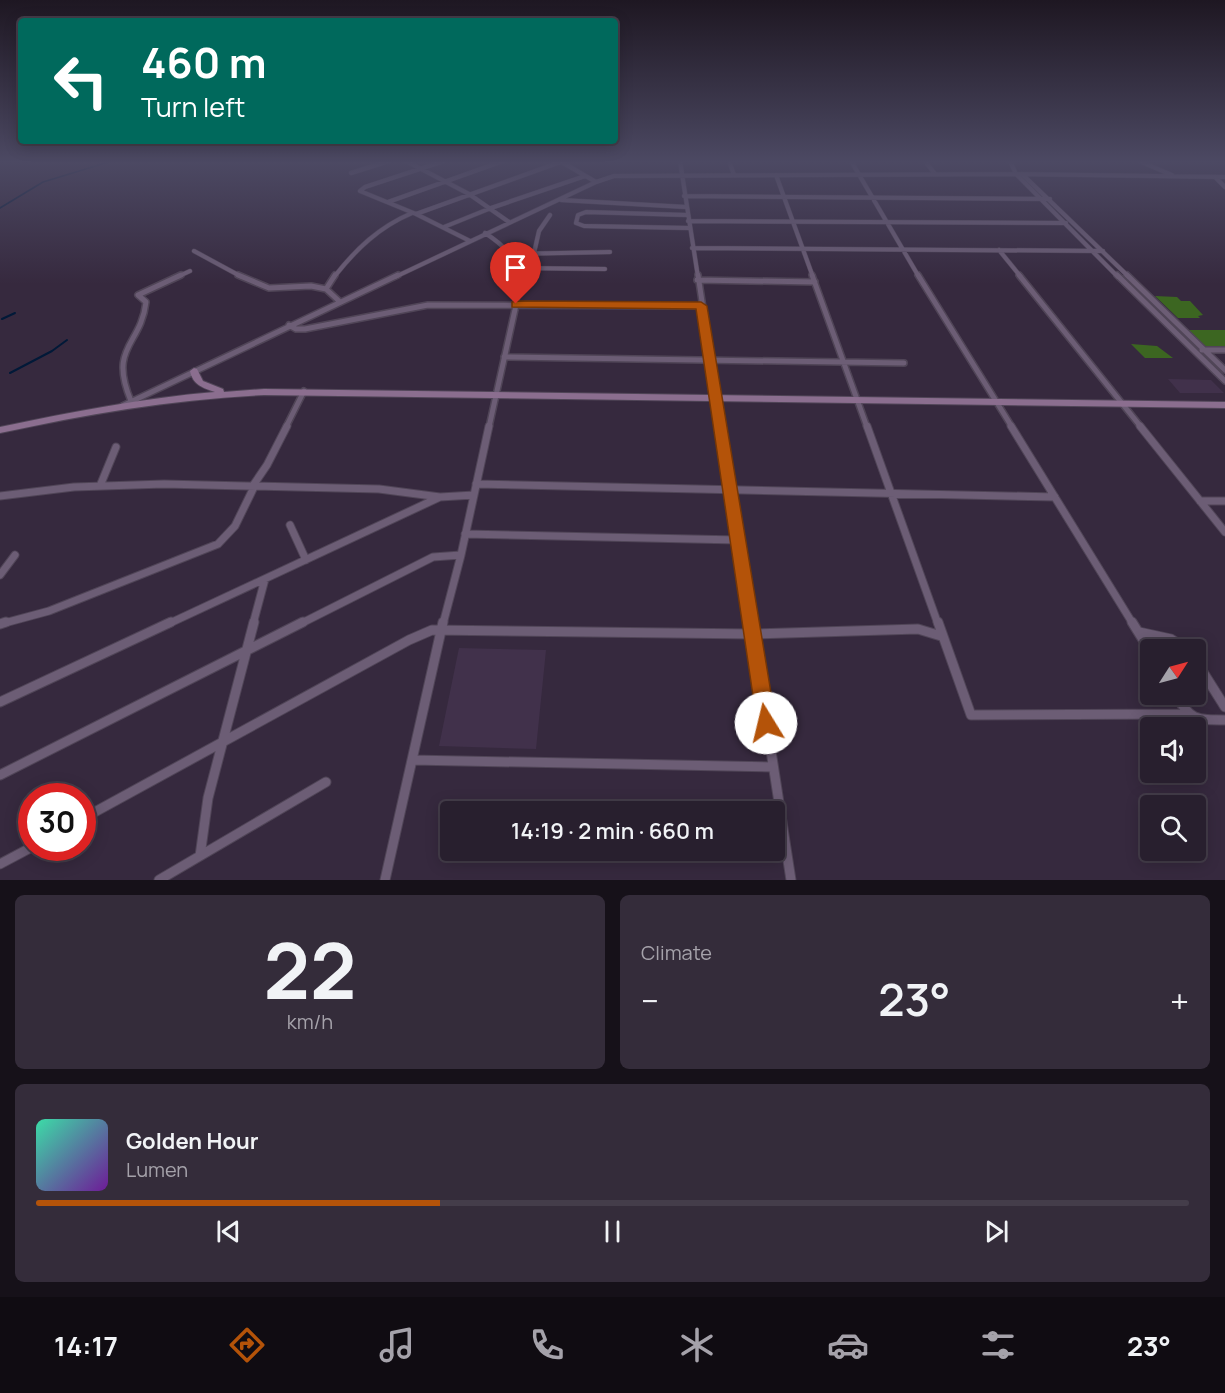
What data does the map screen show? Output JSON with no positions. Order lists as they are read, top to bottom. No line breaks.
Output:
{"north":"top right","page":{"turn":["460 m","Turn left"],"limit":"30","trip":"14:19 · 2 min · 660 m","tile":[["22","km/h"],"Climate"],"heat":["−","23°","+"],"song":["Golden Hour","Lumen"],"tabs":["14:17","23°"]}}
